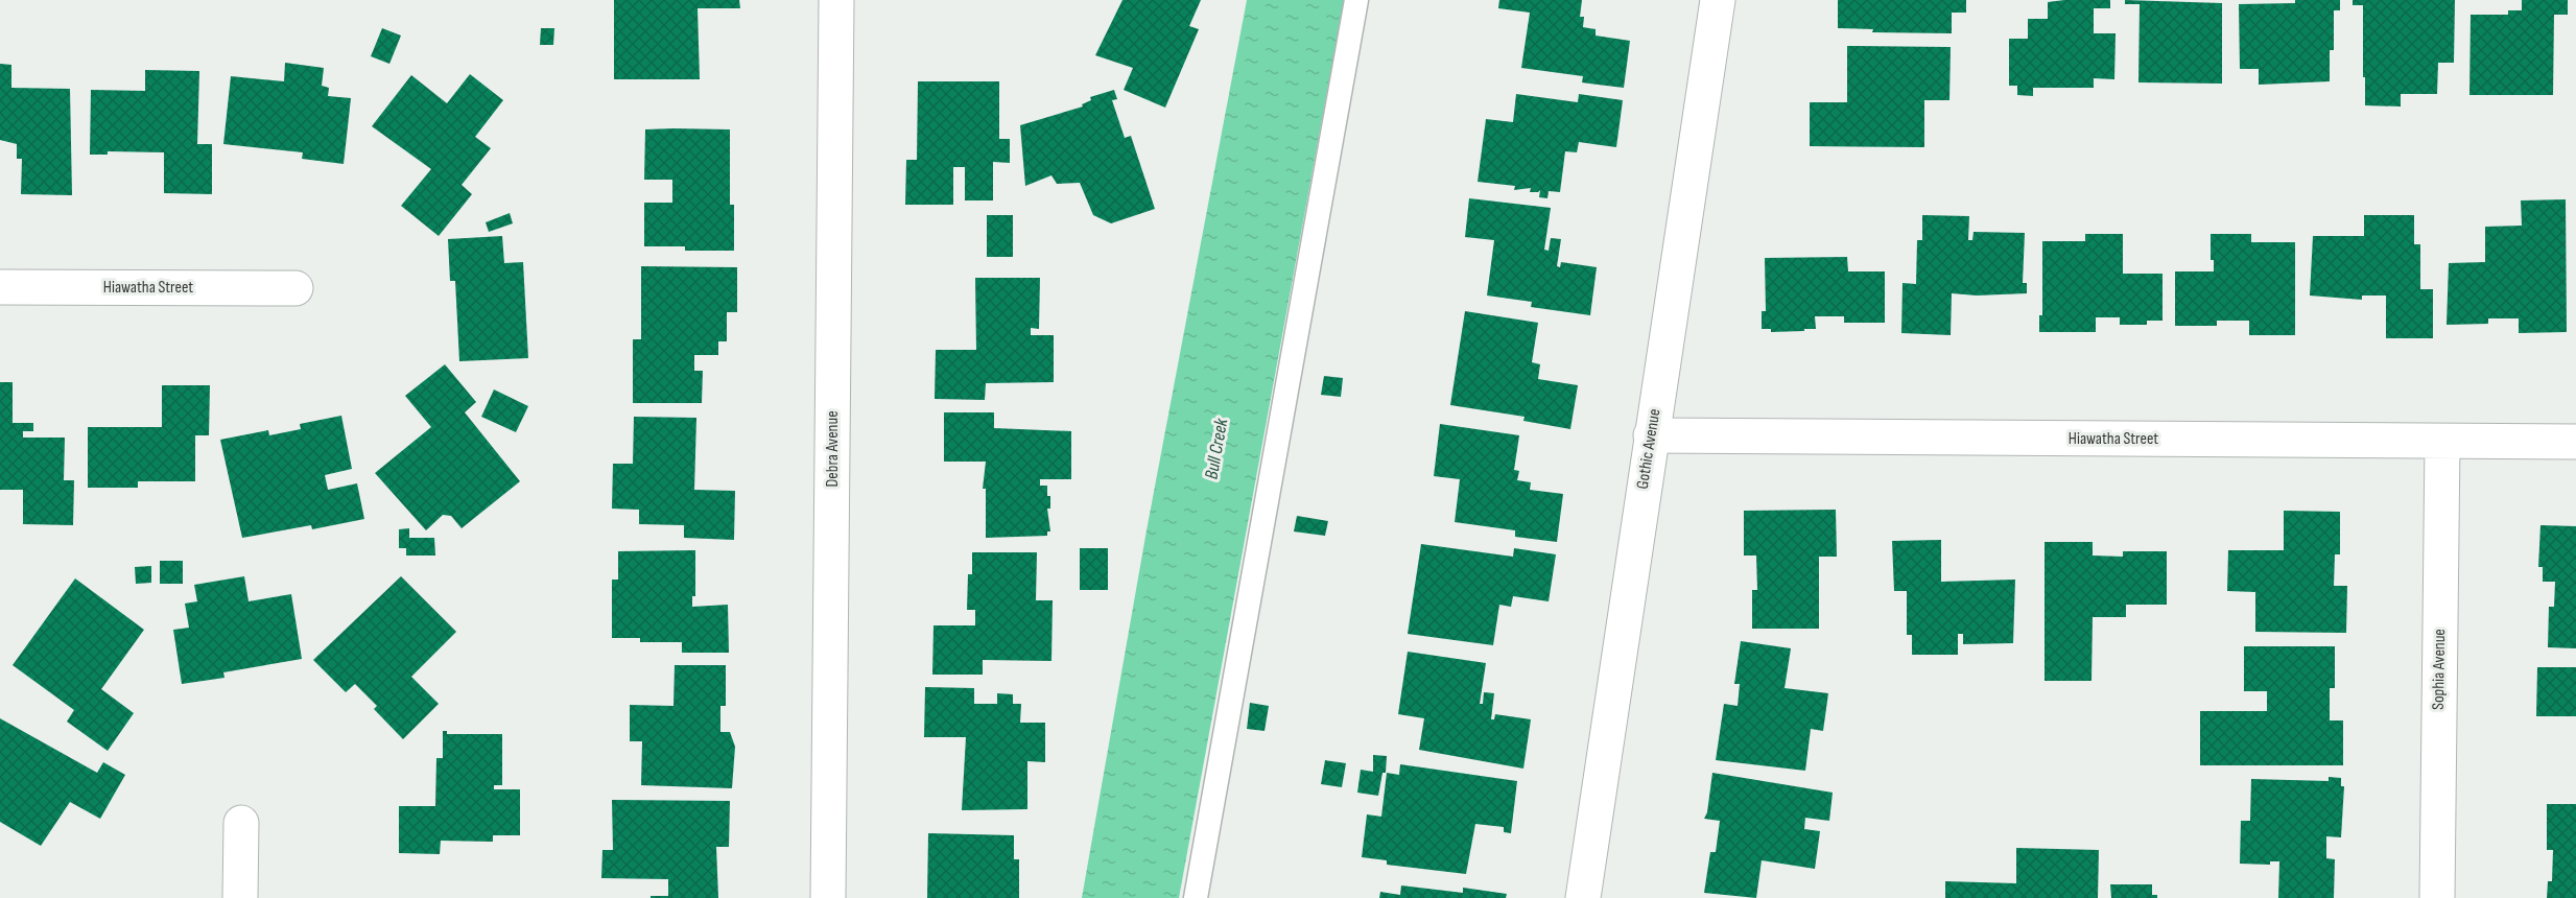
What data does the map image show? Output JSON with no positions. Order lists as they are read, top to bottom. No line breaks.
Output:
{"streets":{"street":["Hiawatha Street","Debra Avenue","Gothic Avenue","Sophia Avenue"]},"crossings":[["Hiawatha Street","Gothic Avenue"],["Hiawatha Street","Sophia Avenue"]],"water":["Bull Creek"]}
